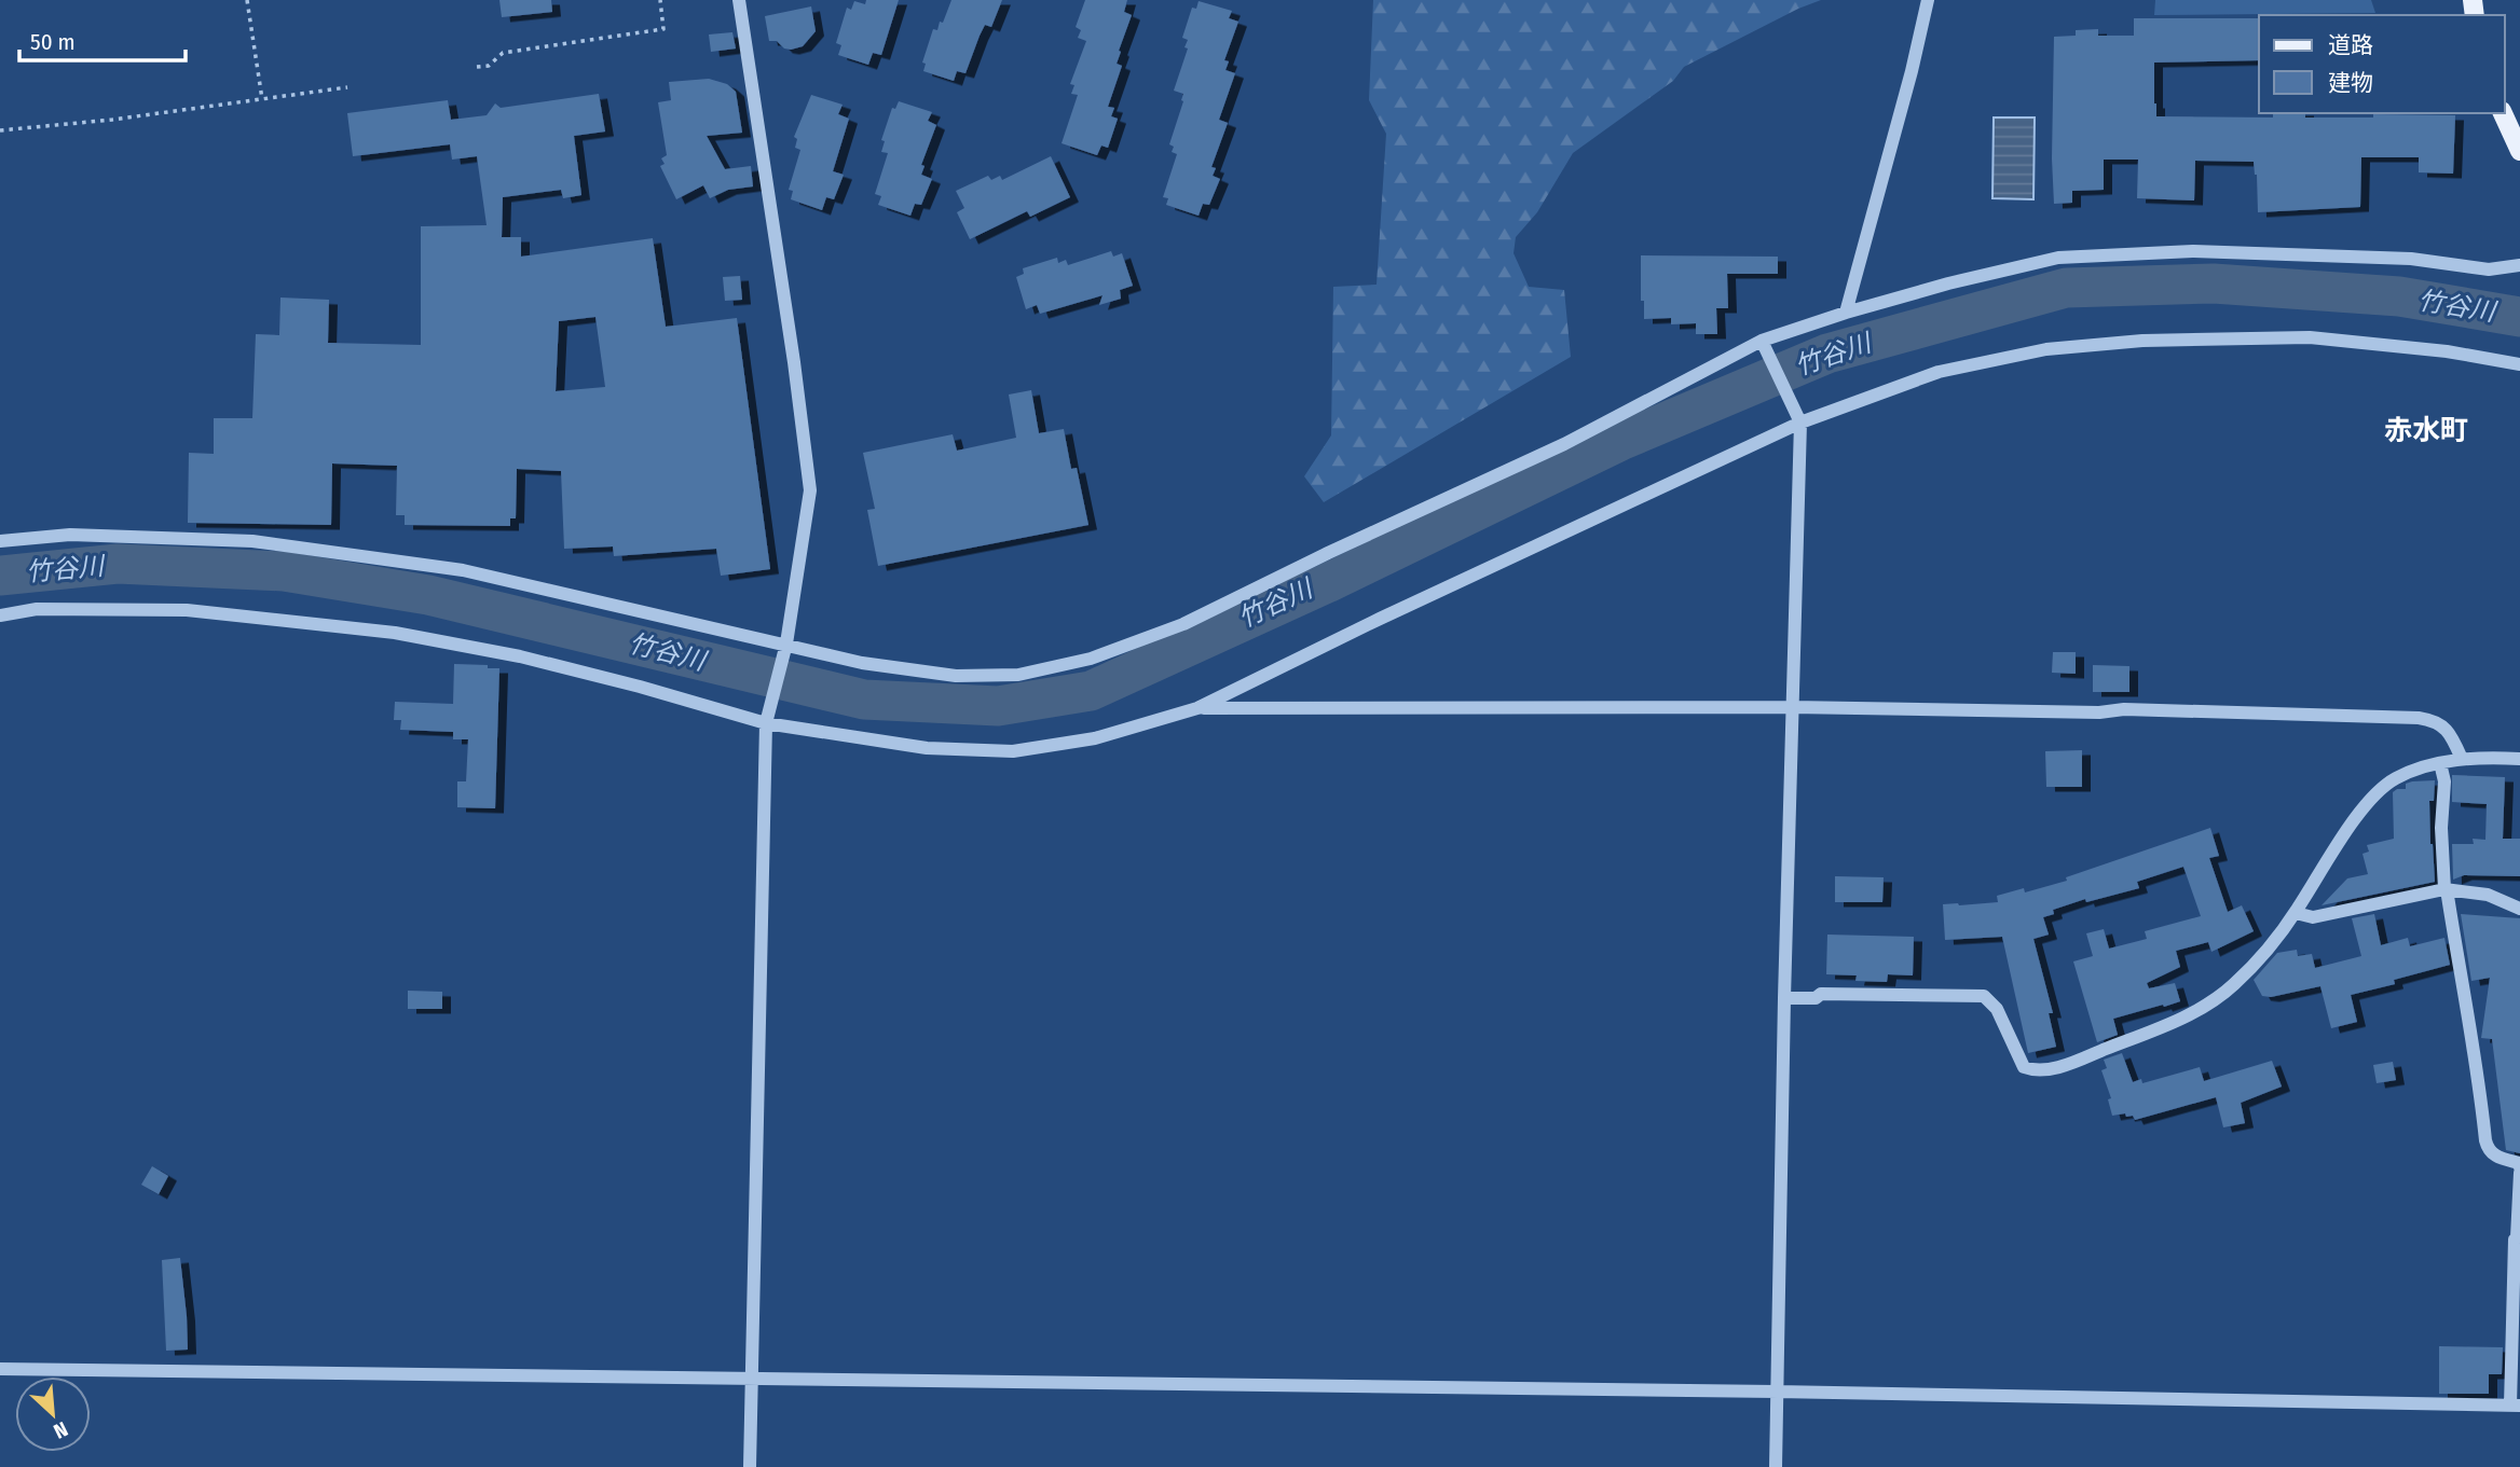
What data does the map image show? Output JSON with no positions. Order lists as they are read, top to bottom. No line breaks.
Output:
{"districts":["赤水町"],"water":["竹谷川"],"legend":["道路","建物"],"scale_bar":"50 m","north":"bottom right"}
